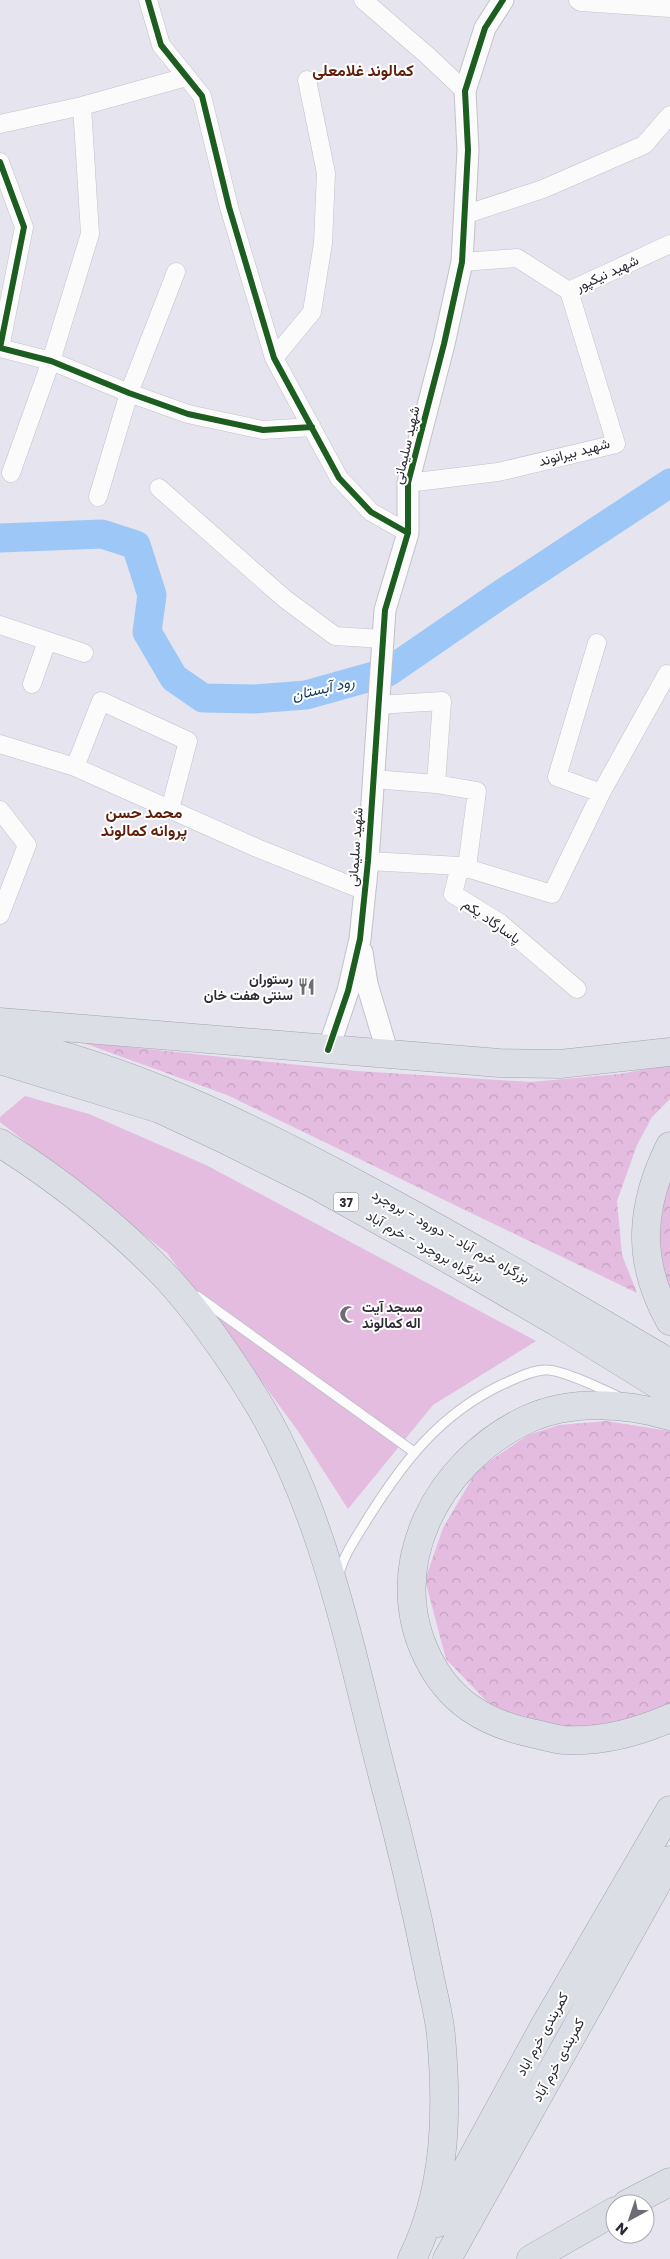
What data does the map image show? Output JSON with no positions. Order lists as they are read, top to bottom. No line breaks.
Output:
{"streets":{"highway":["37","بزرگراه خرم آباد - دورود - بروجرد","بزرگراه بروجرد - خرم آباد","کمربندی خرم اباد","کمربندی خرم آباد"],"street":["شهید نیکپور","شهید سلیمانی","شهید بیرانوند","پاسارگاد یکم"]},"crossings":[["شهید نیکپور","شهید سلیمانی"],["شهید نیکپور","شهید بیرانوند"],["شهید سلیمانی","شهید بیرانوند"]],"districts":["کمالوند غلامعلی","محمد حسن پروانه کمالوند"],"water":["رود آبستان"],"places":{"restaurant":["رستوران سنتی هفت خان"],"mosque":["مسجد آیت اله کمالوند"]},"north":"bottom left"}
